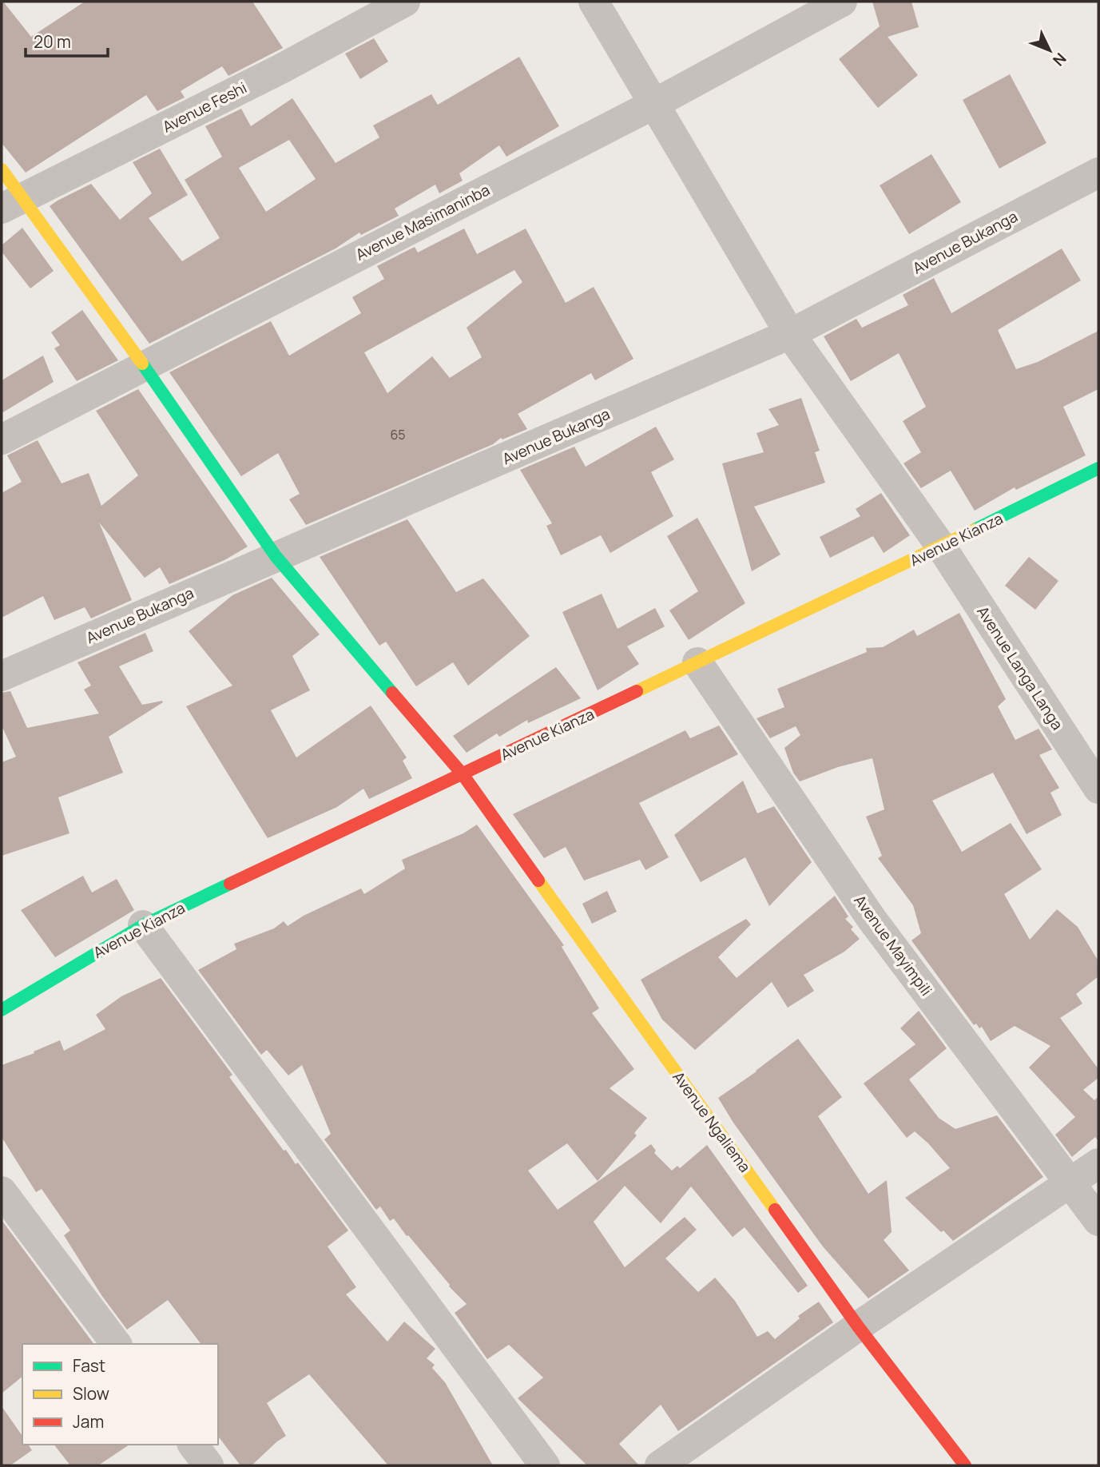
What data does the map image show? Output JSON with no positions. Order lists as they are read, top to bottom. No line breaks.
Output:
{"streets":{"street":["Avenue Feshi","Avenue Masimaninba","Avenue Bukanga","Avenue Kianza","Avenue Langa Langa","Avenue Mayimpili","Avenue Ngaliema"]},"crossings":[["Avenue Feshi","Avenue Ngaliema"],["Avenue Masimaninba","Avenue Langa Langa"],["Avenue Masimaninba","Avenue Ngaliema"],["Avenue Bukanga","Avenue Langa Langa"],["Avenue Bukanga","Avenue Ngaliema"],["Avenue Kianza","Avenue Langa Langa"],["Avenue Kianza","Avenue Mayimpili"],["Avenue Kianza","Avenue Ngaliema"]],"house_numbers":["65"],"legend":["Fast","Slow","Jam"],"scale_bar":"20 m","north":"bottom right"}
